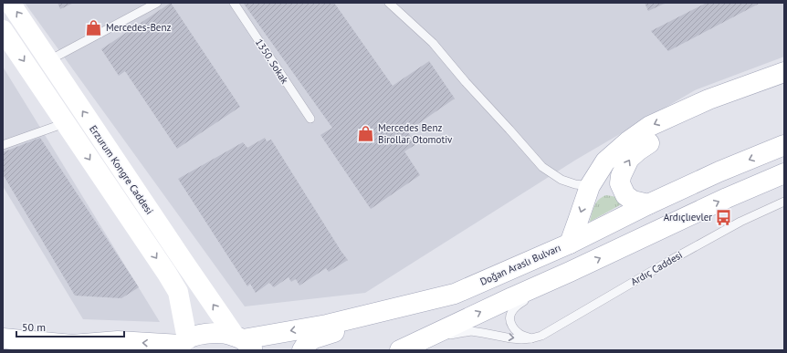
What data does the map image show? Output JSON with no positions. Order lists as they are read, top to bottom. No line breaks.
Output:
{"streets":{"main road":["Erzurum Kongre Caddesi","Doğan Araslı Bulvarı"],"lane":["1350. Sokak","Ardıç Caddesi"]},"crossings":[["Erzurum Kongre Caddesi","Doğan Araslı Bulvarı"]],"places":{"shop":["Mercedes-Benz","Mercedes Benz Birollar Otomotiv"],"bus stop":["Ardıçlıevler"]},"scale_bar":"50 m"}
